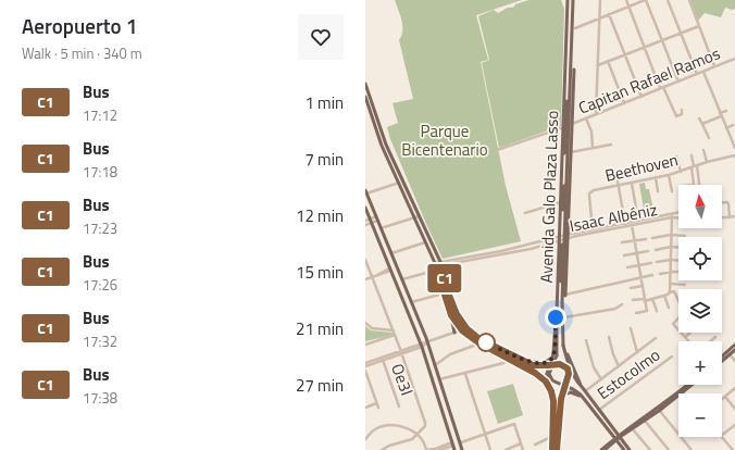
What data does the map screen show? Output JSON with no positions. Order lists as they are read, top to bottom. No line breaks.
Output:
{"streets":{"main road":["Avenida Galo Plaza Lasso"],"street":["Capitan Rafael Ramos","Beethoven","Isaac Albéniz","Estocolmo","Oe3l"]},"crossings":[["Capitan Rafael Ramos","Avenida Galo Plaza Lasso"],["Beethoven","Isaac Albéniz"],["Avenida Galo Plaza Lasso","Isaac Albéniz"]],"parks":["Parque Bicentenario"],"lines":["bus line C1"],"north":"top","page":{"heading":["Aeropuerto 1","Walk · 5 min · 340 m"],"on_map":"C1","list":[{"mark":"C1","name":"Bus","note":"17:12","value":"1 min"},{"mark":"C1","name":"Bus","note":"17:18","value":"7 min"},{"mark":"C1","name":"Bus","note":"17:23","value":"12 min"},{"mark":"C1","name":"Bus","note":"17:26","value":"15 min"},{"mark":"C1","name":"Bus","note":"17:32","value":"21 min"},{"mark":"C1","name":"Bus","note":"17:38","value":"27 min"}],"map_buttons":["+","−"]}}
